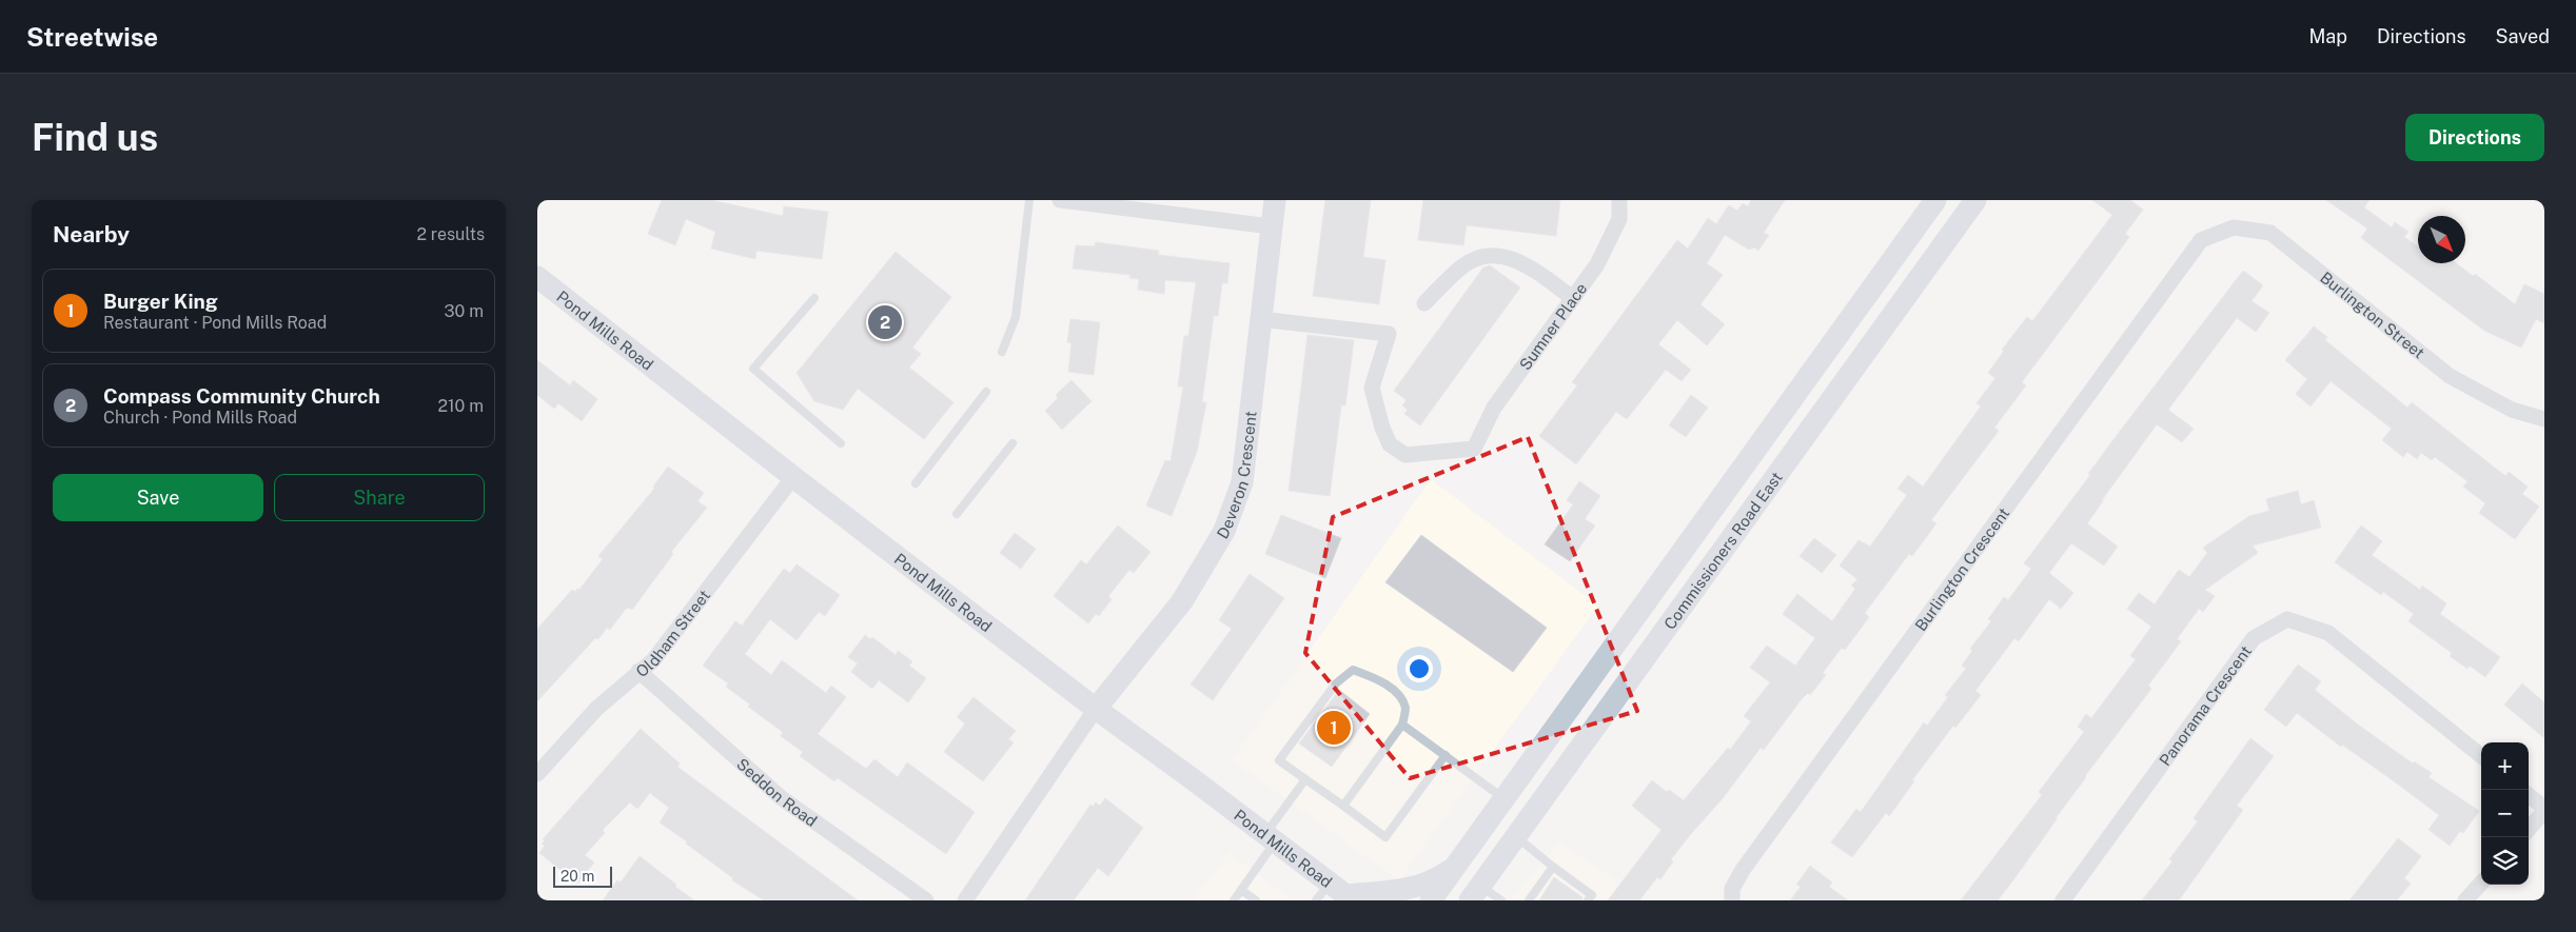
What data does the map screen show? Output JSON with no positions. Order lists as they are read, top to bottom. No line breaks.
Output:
{"streets":{"main road":["Pond Mills Road","Deveron Crescent","Commissioners Road East"],"street":["Burlington Street","Sumner Place","Burlington Crescent","Oldham Street","Panorama Crescent","Seddon Road"]},"crossings":[["Burlington Street","Burlington Crescent"],["Sumner Place","Deveron Crescent"],["Pond Mills Road","Deveron Crescent"],["Pond Mills Road","Oldham Street"],["Oldham Street","Seddon Road"]],"scale_bar":"20 m","north":"bottom right","page":{"header":"Streetwise","nav":["Map","Directions","Saved"],"buttons":["Directions",["Save","Share"]],"title":"Find us","heading":["Nearby","2 results"],"list":[{"mark":"1","name":"Burger King","note":"Restaurant · Pond Mills Road","value":"30 m"},{"mark":"2","name":"Compass Community Church","note":"Church · Pond Mills Road","value":"210 m"}],"pins":["2","1"],"map_buttons":["+","−"],"scale":"20 m"}}
